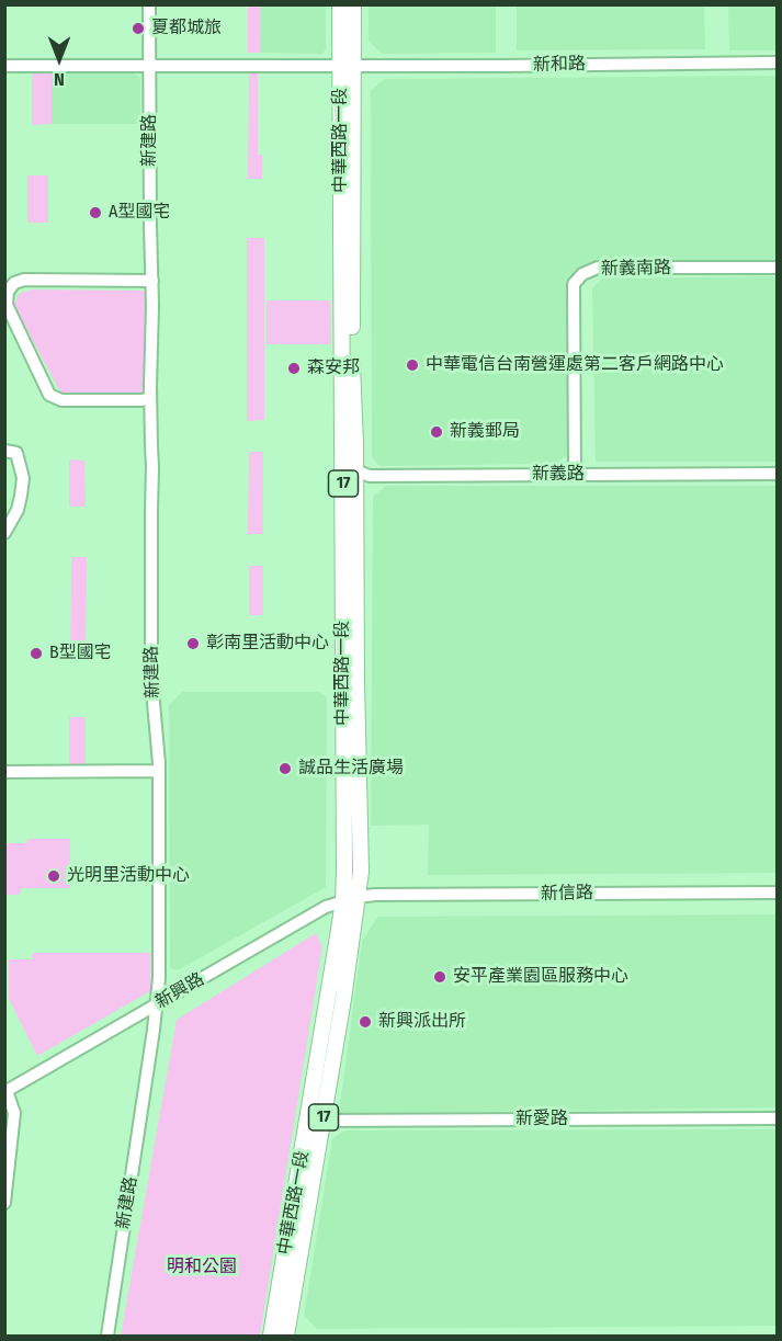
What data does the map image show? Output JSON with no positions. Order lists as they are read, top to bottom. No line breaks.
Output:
{"streets":{"main road":["中華西路一段","17"],"street":["新和路","新建路","新義南路","新義路","新信路","新興路","新愛路"]},"crossings":[["新和路","新建路"],["新和路","中華西路一段"],["新建路","新興路"],["中華西路一段","新義路"],["中華西路一段","新信路"],["中華西路一段","新興路"],["中華西路一段","新愛路"],["新義南路","新義路"],["新信路","新興路"]],"parks":["明和公園"],"places":["夏都城旅","A型國宅","中華電信台南營運處第二客戶網路中心","森安邦","新義郵局","彰南里活動中心","B型國宅","誠品生活廣場","光明里活動中心","安平產業園區服務中心","新興派出所"],"north":"bottom"}
